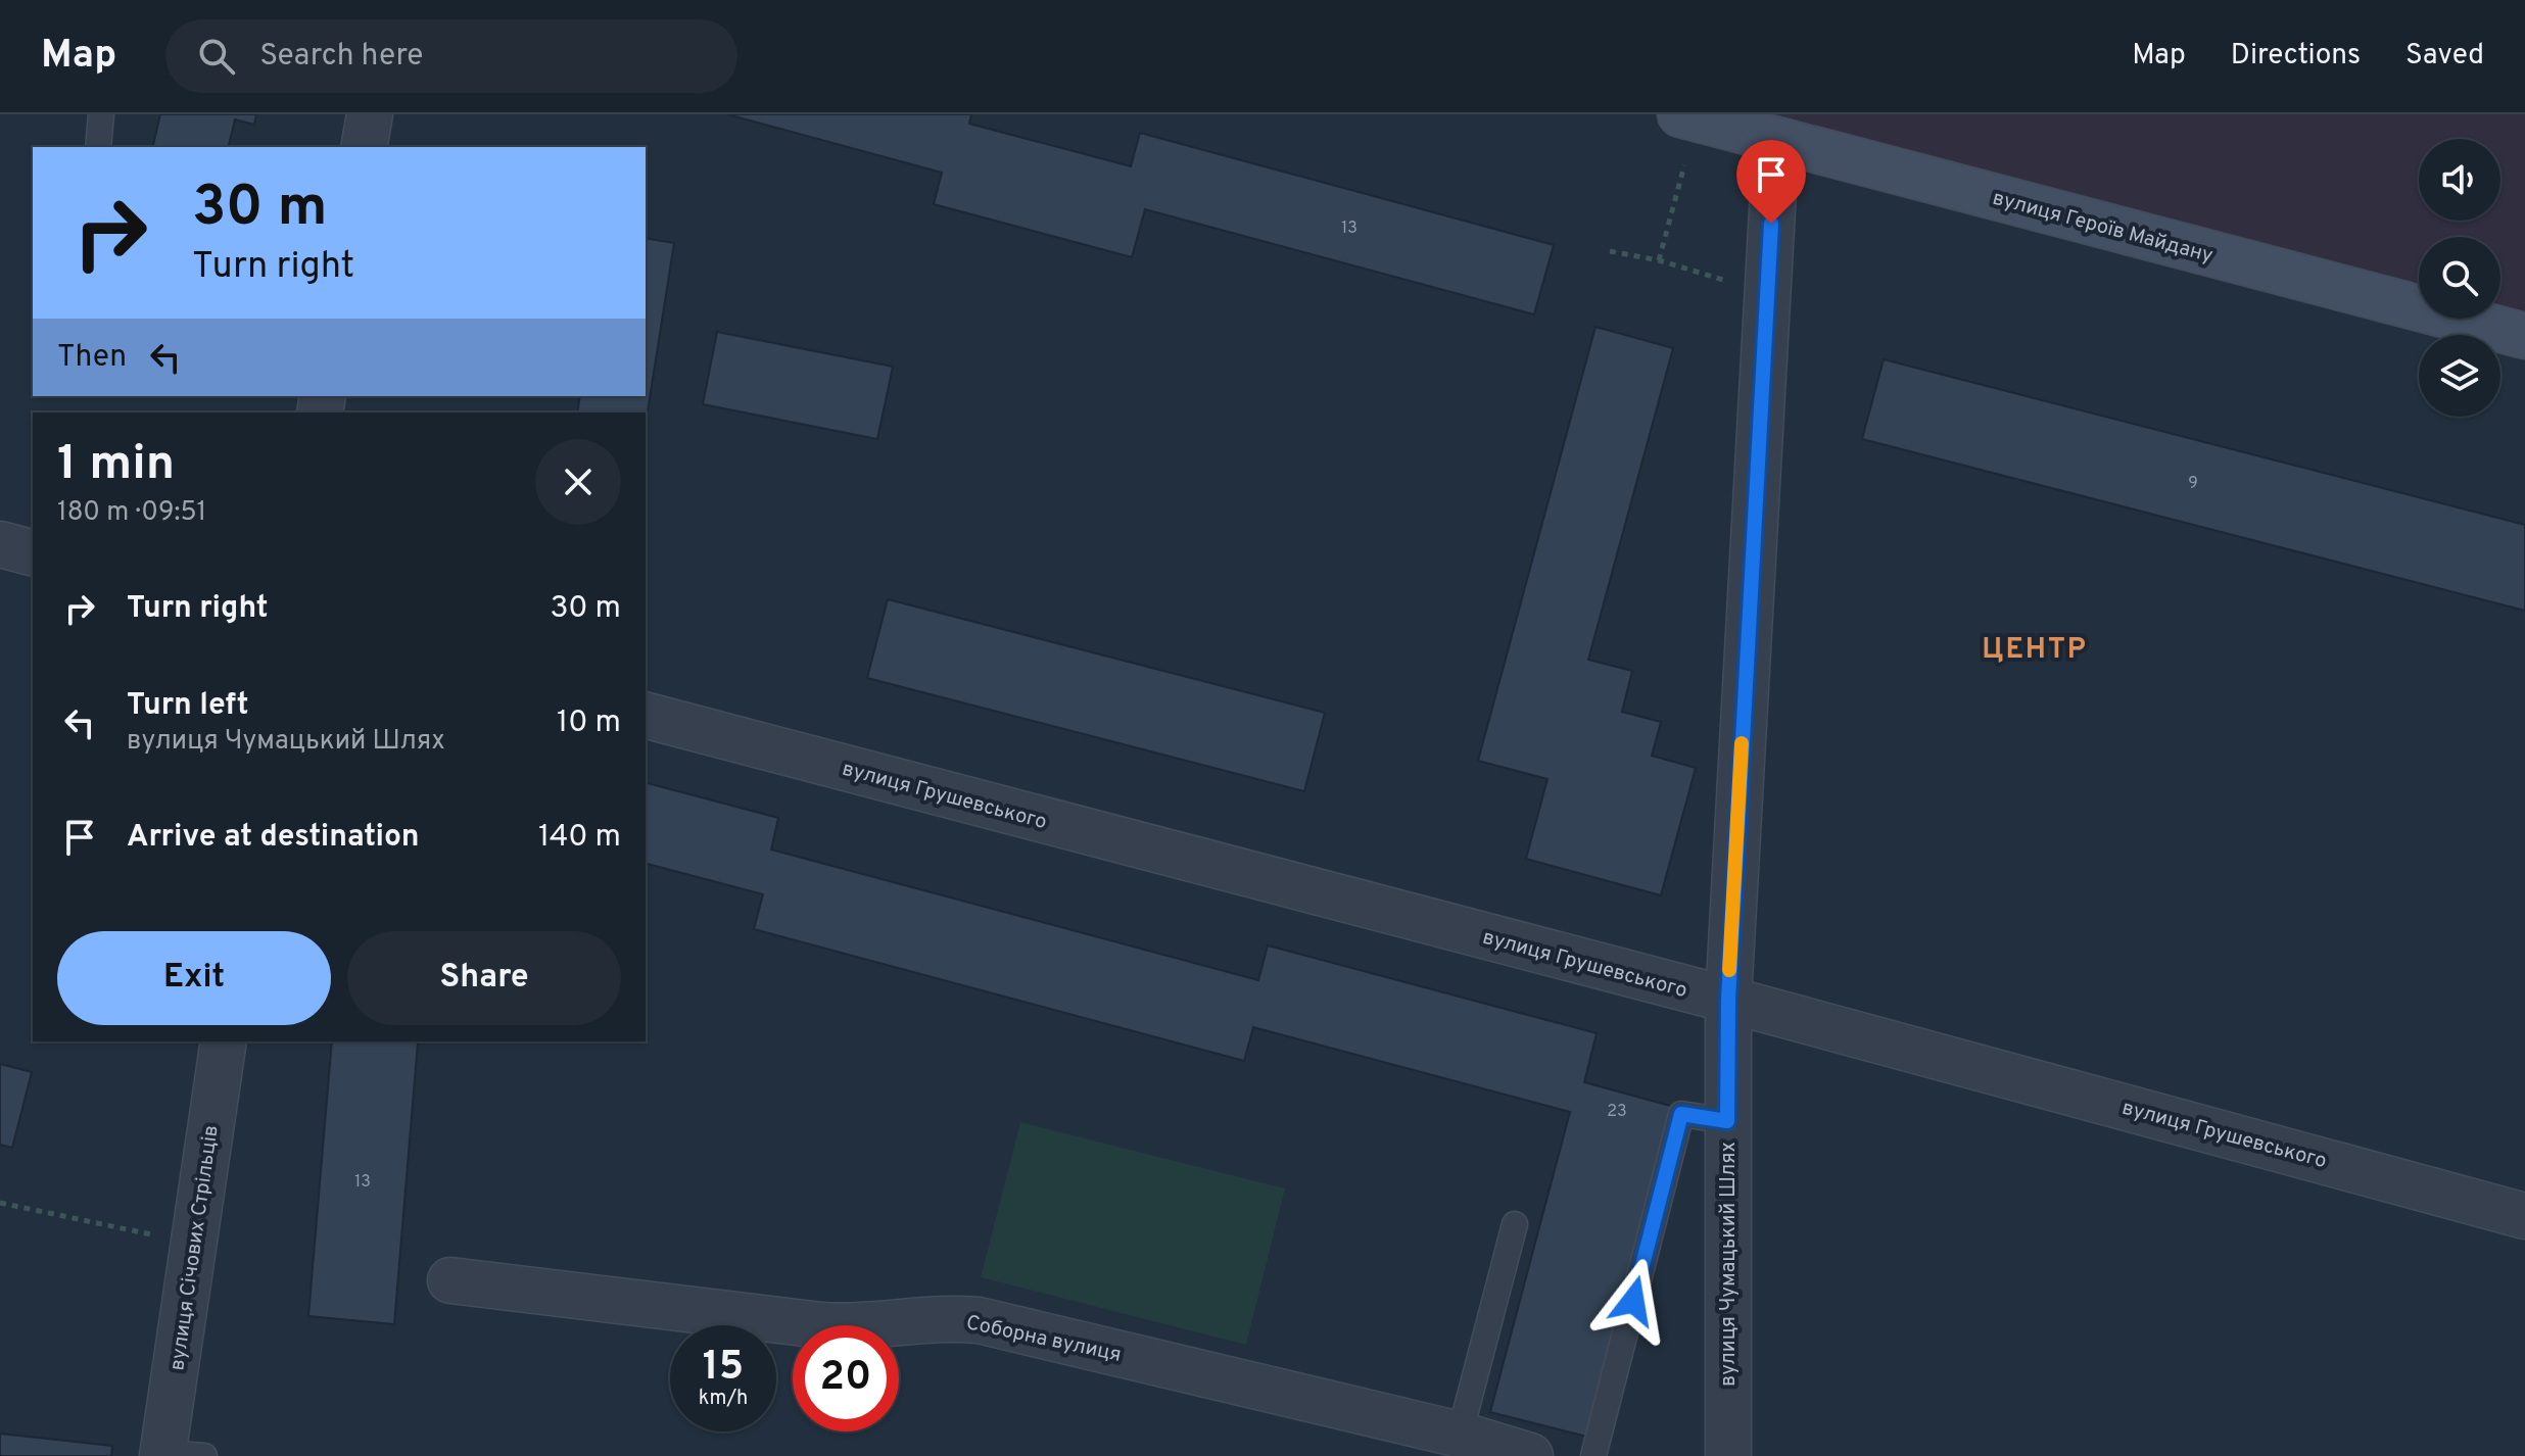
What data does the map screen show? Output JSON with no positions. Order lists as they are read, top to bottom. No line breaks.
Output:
{"streets":{"street":["вулиця Героїв Майдану","вулиця Грушевського","вулиця Січових Стрільців","вулиця Чумацький Шлях","Соборна вулиця"]},"crossings":[["вулиця Героїв Майдану","вулиця Чумацький Шлях"],["вулиця Грушевського","вулиця Чумацький Шлях"]],"districts":["ЦЕНТР"],"house_numbers":["13","9","23","13"],"page":{"header":"Map","search":"Search here","nav":["Map","Directions","Saved"],"turn":["30 m","Turn right"],"then":"Then","heading":["1 min","180 m · 09:51"],"list":[{"name":"Turn right","value":"30 m"},{"name":"Turn left","note":"вулиця Чумацький Шлях","value":"10 m"},{"name":"Arrive at destination","value":"140 m"}],"buttons":["Exit","Share"],"speed":"15 km/h","limit":"20"}}
